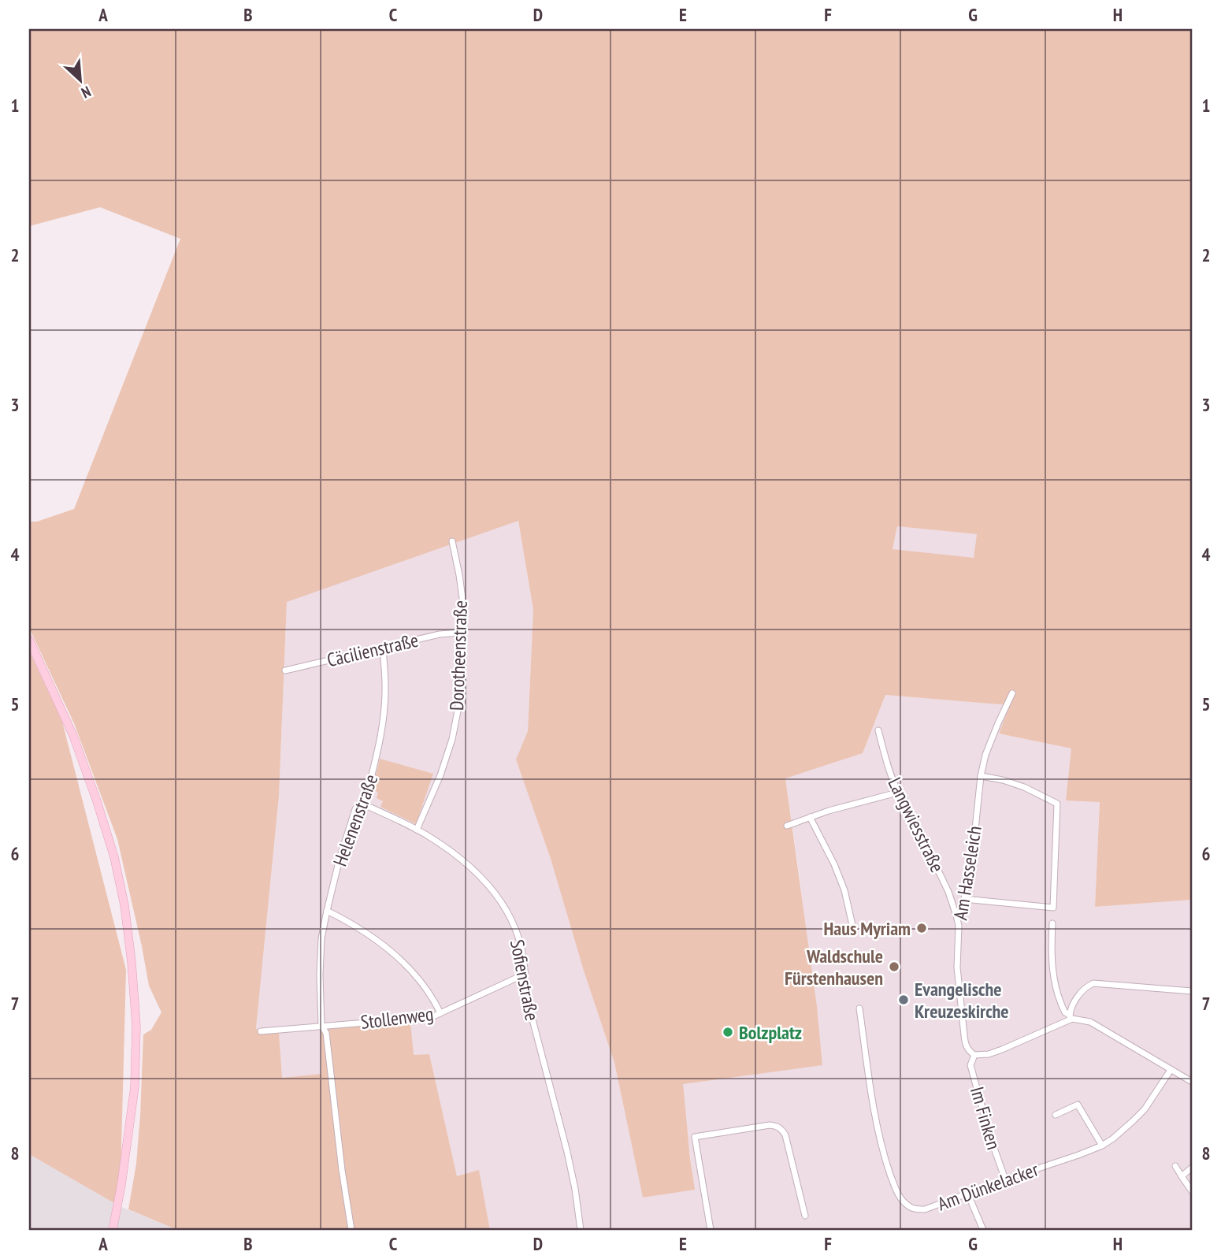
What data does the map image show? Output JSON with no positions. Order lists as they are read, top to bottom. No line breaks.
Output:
{"streets":{"street":["Cäcilienstraße","Dorotheenstraße","Helenenstraße","Langwiesstraße","Am Hasseleich","Sofienstraße","Stollenweg","Im Finken","Am Dünkelacker"]},"crossings":[["Cäcilienstraße","Dorotheenstraße"],["Cäcilienstraße","Helenenstraße"],["Dorotheenstraße","Sofienstraße"],["Helenenstraße","Sofienstraße"],["Helenenstraße","Stollenweg"],["Langwiesstraße","Am Hasseleich"],["Am Hasseleich","Im Finken"],["Sofienstraße","Stollenweg"],["Im Finken","Am Dünkelacker"]],"places":["Haus Myriam","Waldschule Fürstenhausen","Evangelische Kreuzeskirche","Bolzplatz"],"north":"bottom right","grid":{"columns":["A","B","C","D","E","F","G","H"],"rows":["1","2","3","4","5","6","7","8"]}}
